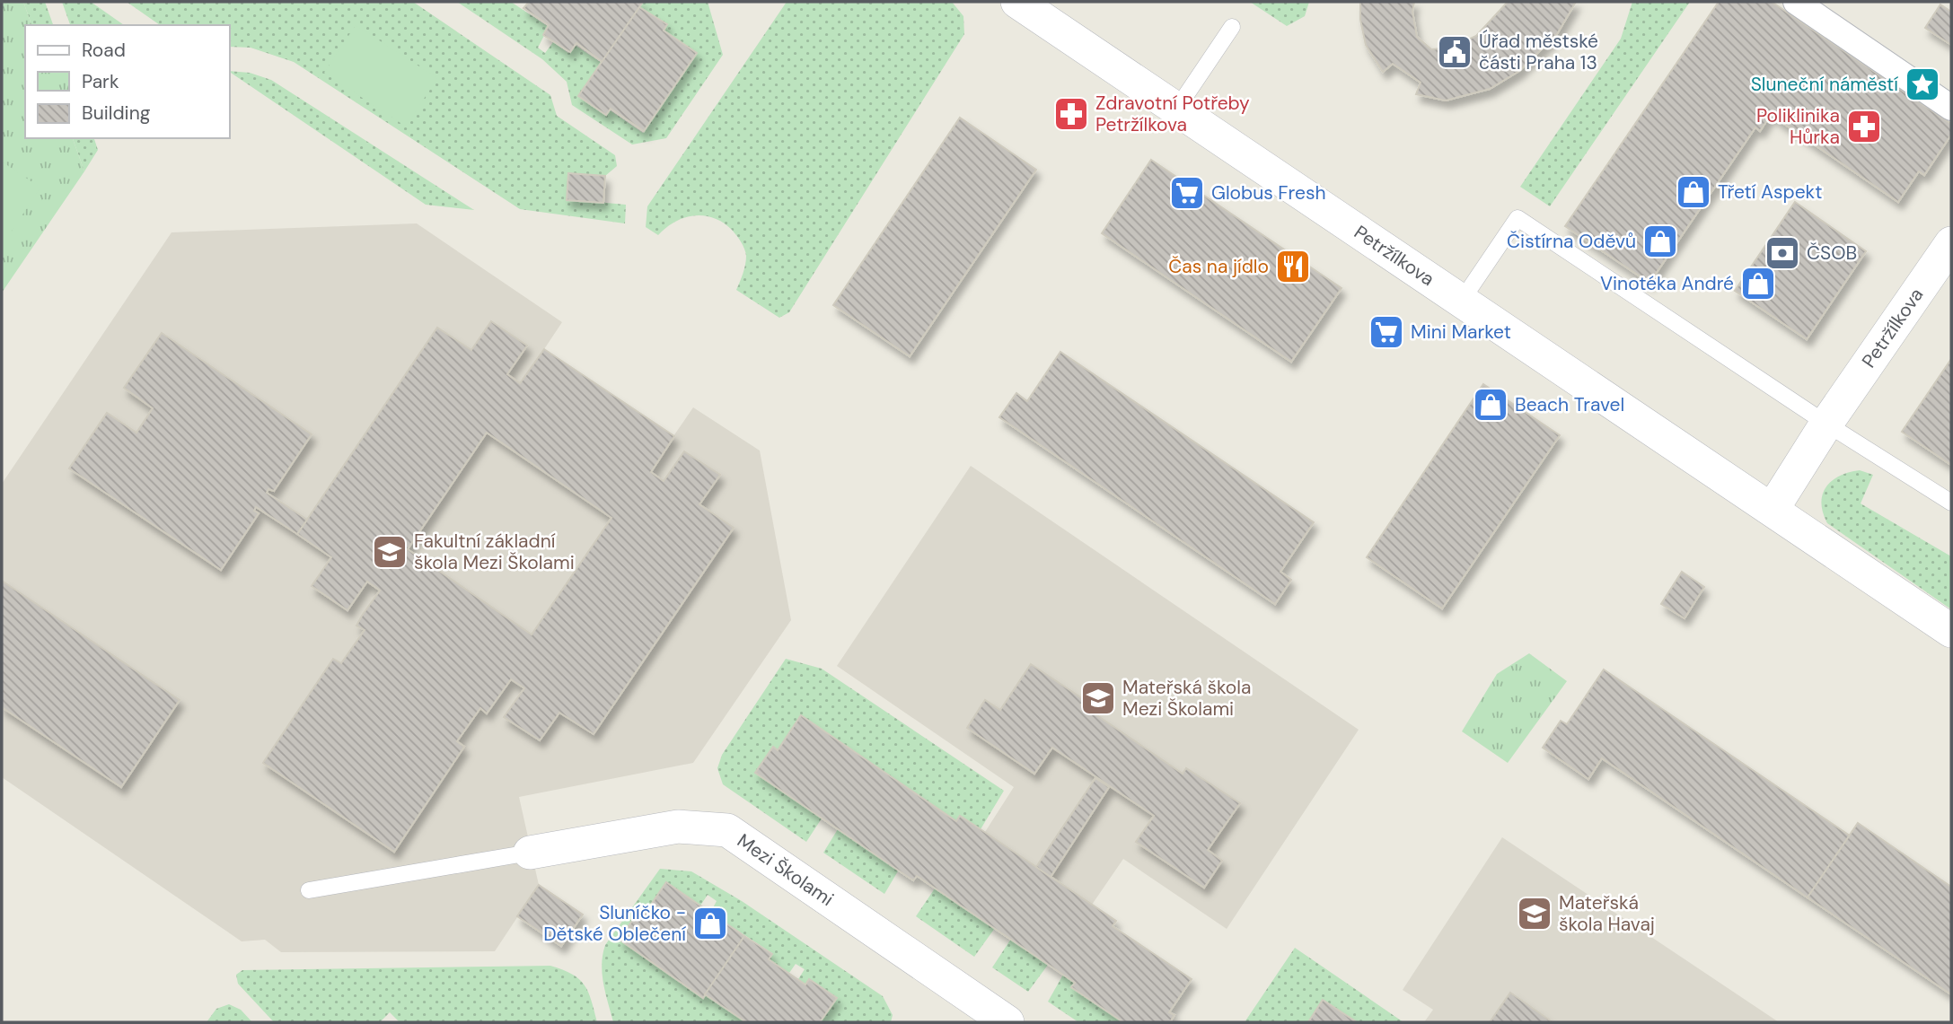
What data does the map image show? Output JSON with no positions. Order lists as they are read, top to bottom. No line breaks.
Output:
{"streets":{"street":["Petržílkova","Mezi Školami"]},"places":{"public building":["Úřad městské části Praha 13"],"place":["Sluneční náměstí"],"pharmacy":["Zdravotní Potřeby Petržílkova","Poliklinika Hůrka"],"shop":["Třetí Aspekt","Čistírna Oděvů","Vinotéka André","Beach Travel","Sluníčko - Dětské Oblečení"],"supermarket":["Globus Fresh","Mini Market"],"bank":["ČSOB"],"restaurant":["Čas na jídlo"],"school or university":["Fakultní základní škola Mezi Školami","Mateřská škola Mezi Školami","Mateřská škola Havaj"]},"legend":["Road","Park","Building"]}
